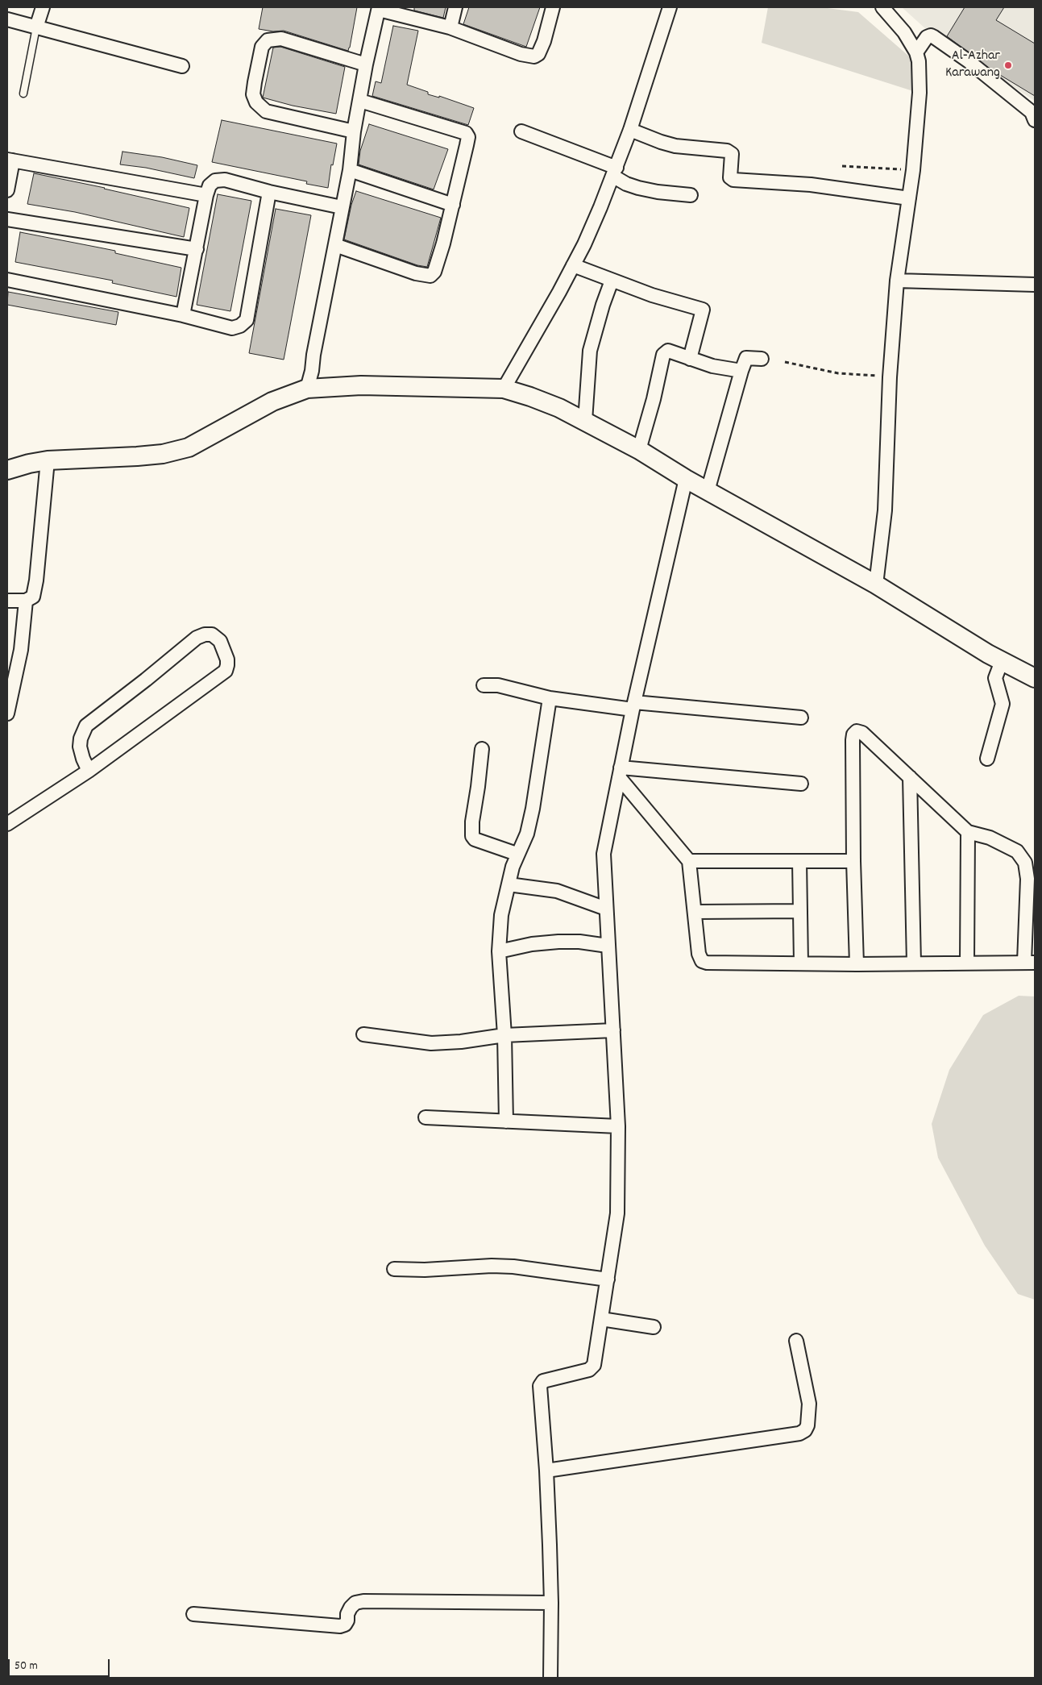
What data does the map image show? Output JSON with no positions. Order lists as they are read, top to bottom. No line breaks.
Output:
{"places":["Al-Azhar Karawang"],"scale_bar":"50 m"}
